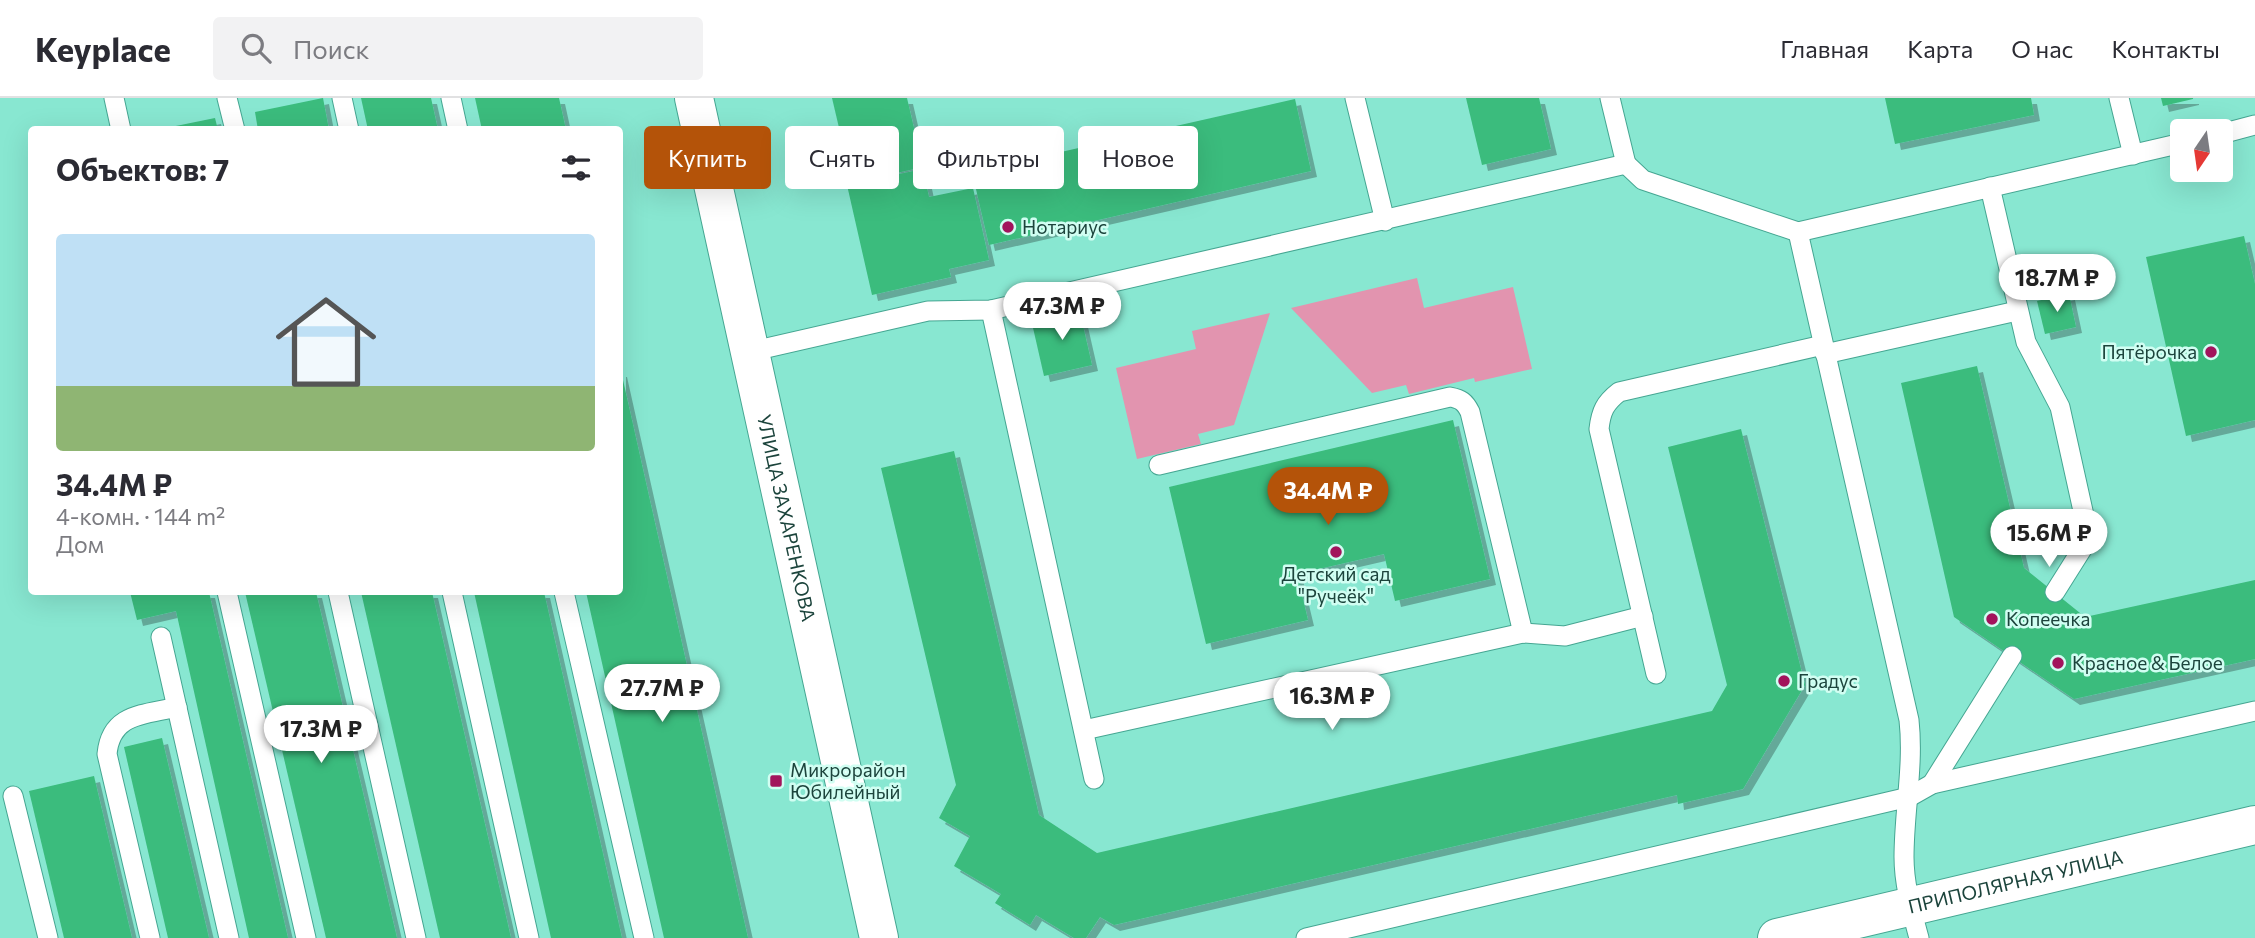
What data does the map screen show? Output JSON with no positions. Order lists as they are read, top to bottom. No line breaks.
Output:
{"streets":{"street":["УЛИЦА ЗАХАРЕНКОВА","ПРИПОЛЯРНАЯ УЛИЦА"]},"places":{"other":["Нотариус","Пятёрочка","Детский сад \"Ручеёк\"","Копеечка","Красное & Белое","Градус"],"transit":["Микрорайон Юбилейный"]},"north":"bottom","page":{"header":"Keyplace","search":"Поиск","nav":["Главная","Карта","О нас","Контакты"],"chip":["Купить","Снять","Фильтры","Новое"],"heading":"Объектов: 7","list":[{"name":"34.4M ₽","note":"4-комн. · 144 m² · Дом"}],"price":["18.7M ₽","47.3M ₽","34.4M ₽","15.6M ₽","27.7M ₽","16.3M ₽","17.3M ₽"]}}
